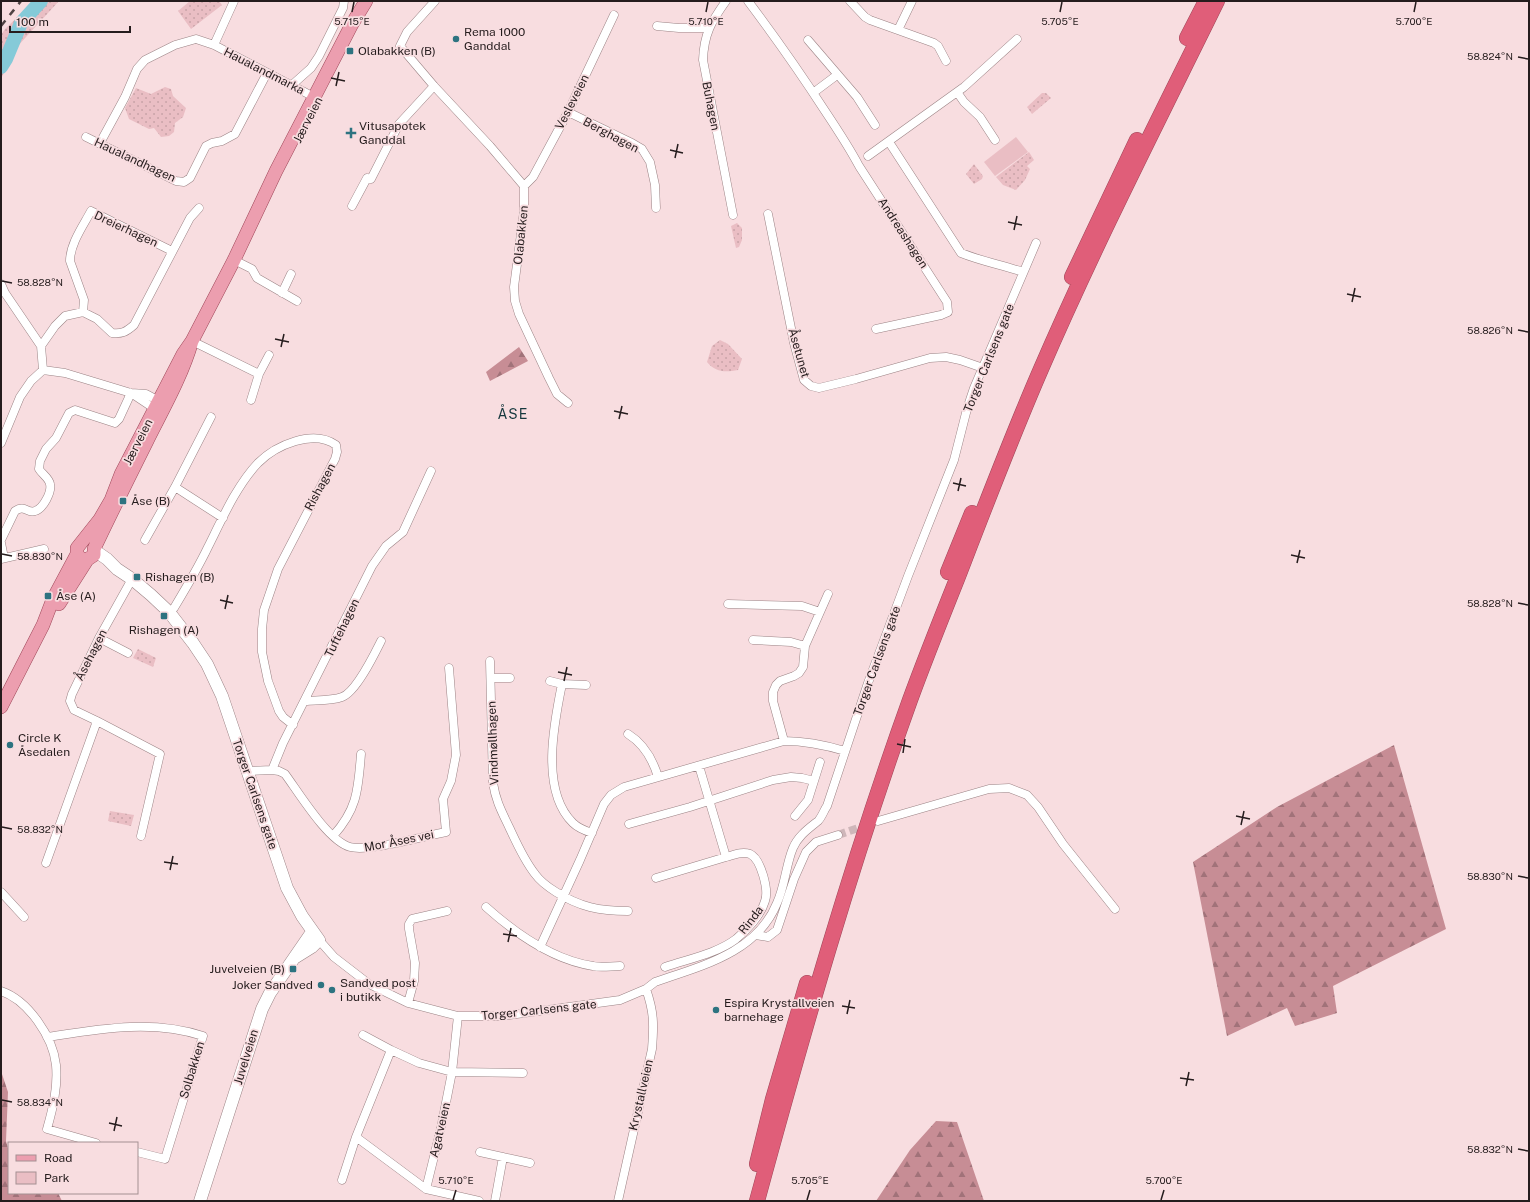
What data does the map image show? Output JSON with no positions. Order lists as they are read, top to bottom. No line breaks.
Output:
{"streets":{"main road":["Jærveien"],"street":["Haualandmarka","Vesleveien","Buhagen","Berghagen","Haualandhagen","Dreierhagen","Andreashagen","Olabakken","Åsetunet","Torger Carlsens gate","Rishagen","Tuftehagen","Åsehagen","Vindmøllhagen","Mor Åses vei","Rinda","Juvelveien","Solbakken","Krystallveien","Agatveien"]},"crossings":[["Haualandmarka","Jærveien"],["Haualandmarka","Haualandhagen"],["Vesleveien","Berghagen"],["Vesleveien","Olabakken"],["Jærveien","Torger Carlsens gate"],["Åsetunet","Torger Carlsens gate"],["Torger Carlsens gate","Rishagen"],["Torger Carlsens gate","Åsehagen"],["Torger Carlsens gate","Juvelveien"],["Torger Carlsens gate","Krystallveien"],["Torger Carlsens gate","Agatveien"],["Rishagen","Tuftehagen"],["Tuftehagen","Mor Åses vei"]],"districts":["ÅSE"],"places":{"other":["Rema 1000 Ganddal","Circle K Åsedalen","Joker Sandved","Sandved post i butikk","Espira Krystallveien barnehage"],"transit":["Olabakken (B)","Åse (B)","Rishagen (B)","Åse (A)","Rishagen (A)","Juvelveien (B)"],"health":["Vitusapotek Ganddal"]},"legend":["Road","Park"],"scale_bar":"100 m","coordinates":["5.715°E","5.710°E","5.705°E","5.700°E","58.824°N","58.828°N","58.826°N","58.830°N","58.832°N","58.834°N"]}
